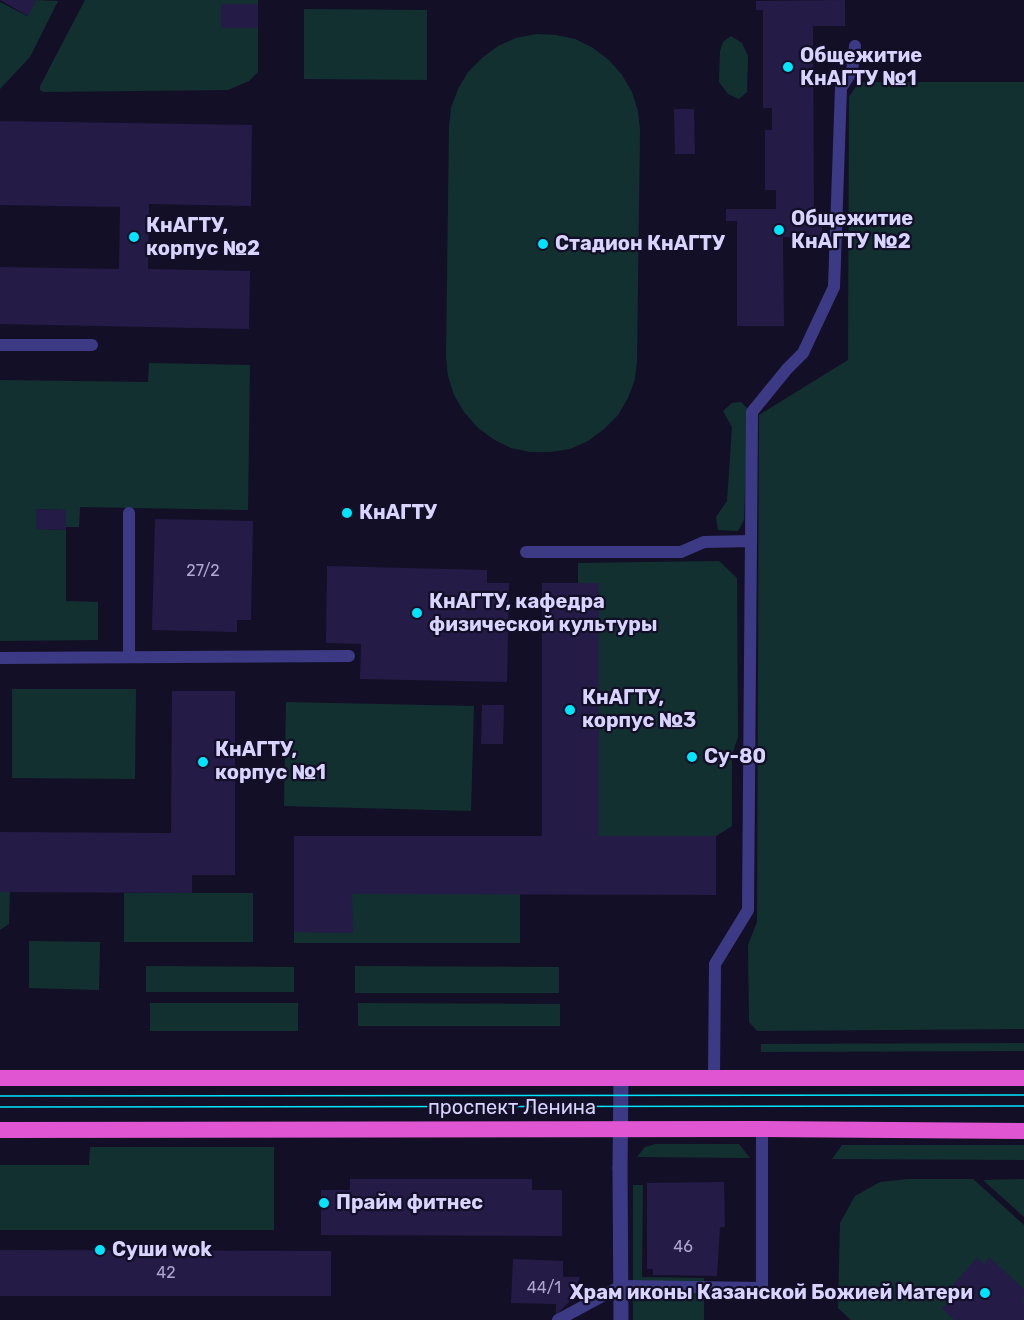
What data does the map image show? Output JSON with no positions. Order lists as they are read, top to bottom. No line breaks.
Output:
{"streets":{"highway":["проспект Ленина"]},"places":["Общежитие КнАГТУ №1","Общежитие КнАГТУ №2","КнАГТУ, корпус №2","Стадион КнАГТУ","КнАГТУ","КнАГТУ, кафедра физической культуры","КнАГТУ, корпус №3","Су-80","КнАГТУ, корпус №1","Прайм фитнес","Суши wok","Храм иконы Казанской Божией Матери"],"house_numbers":["27/2","46","42","44/1"]}
